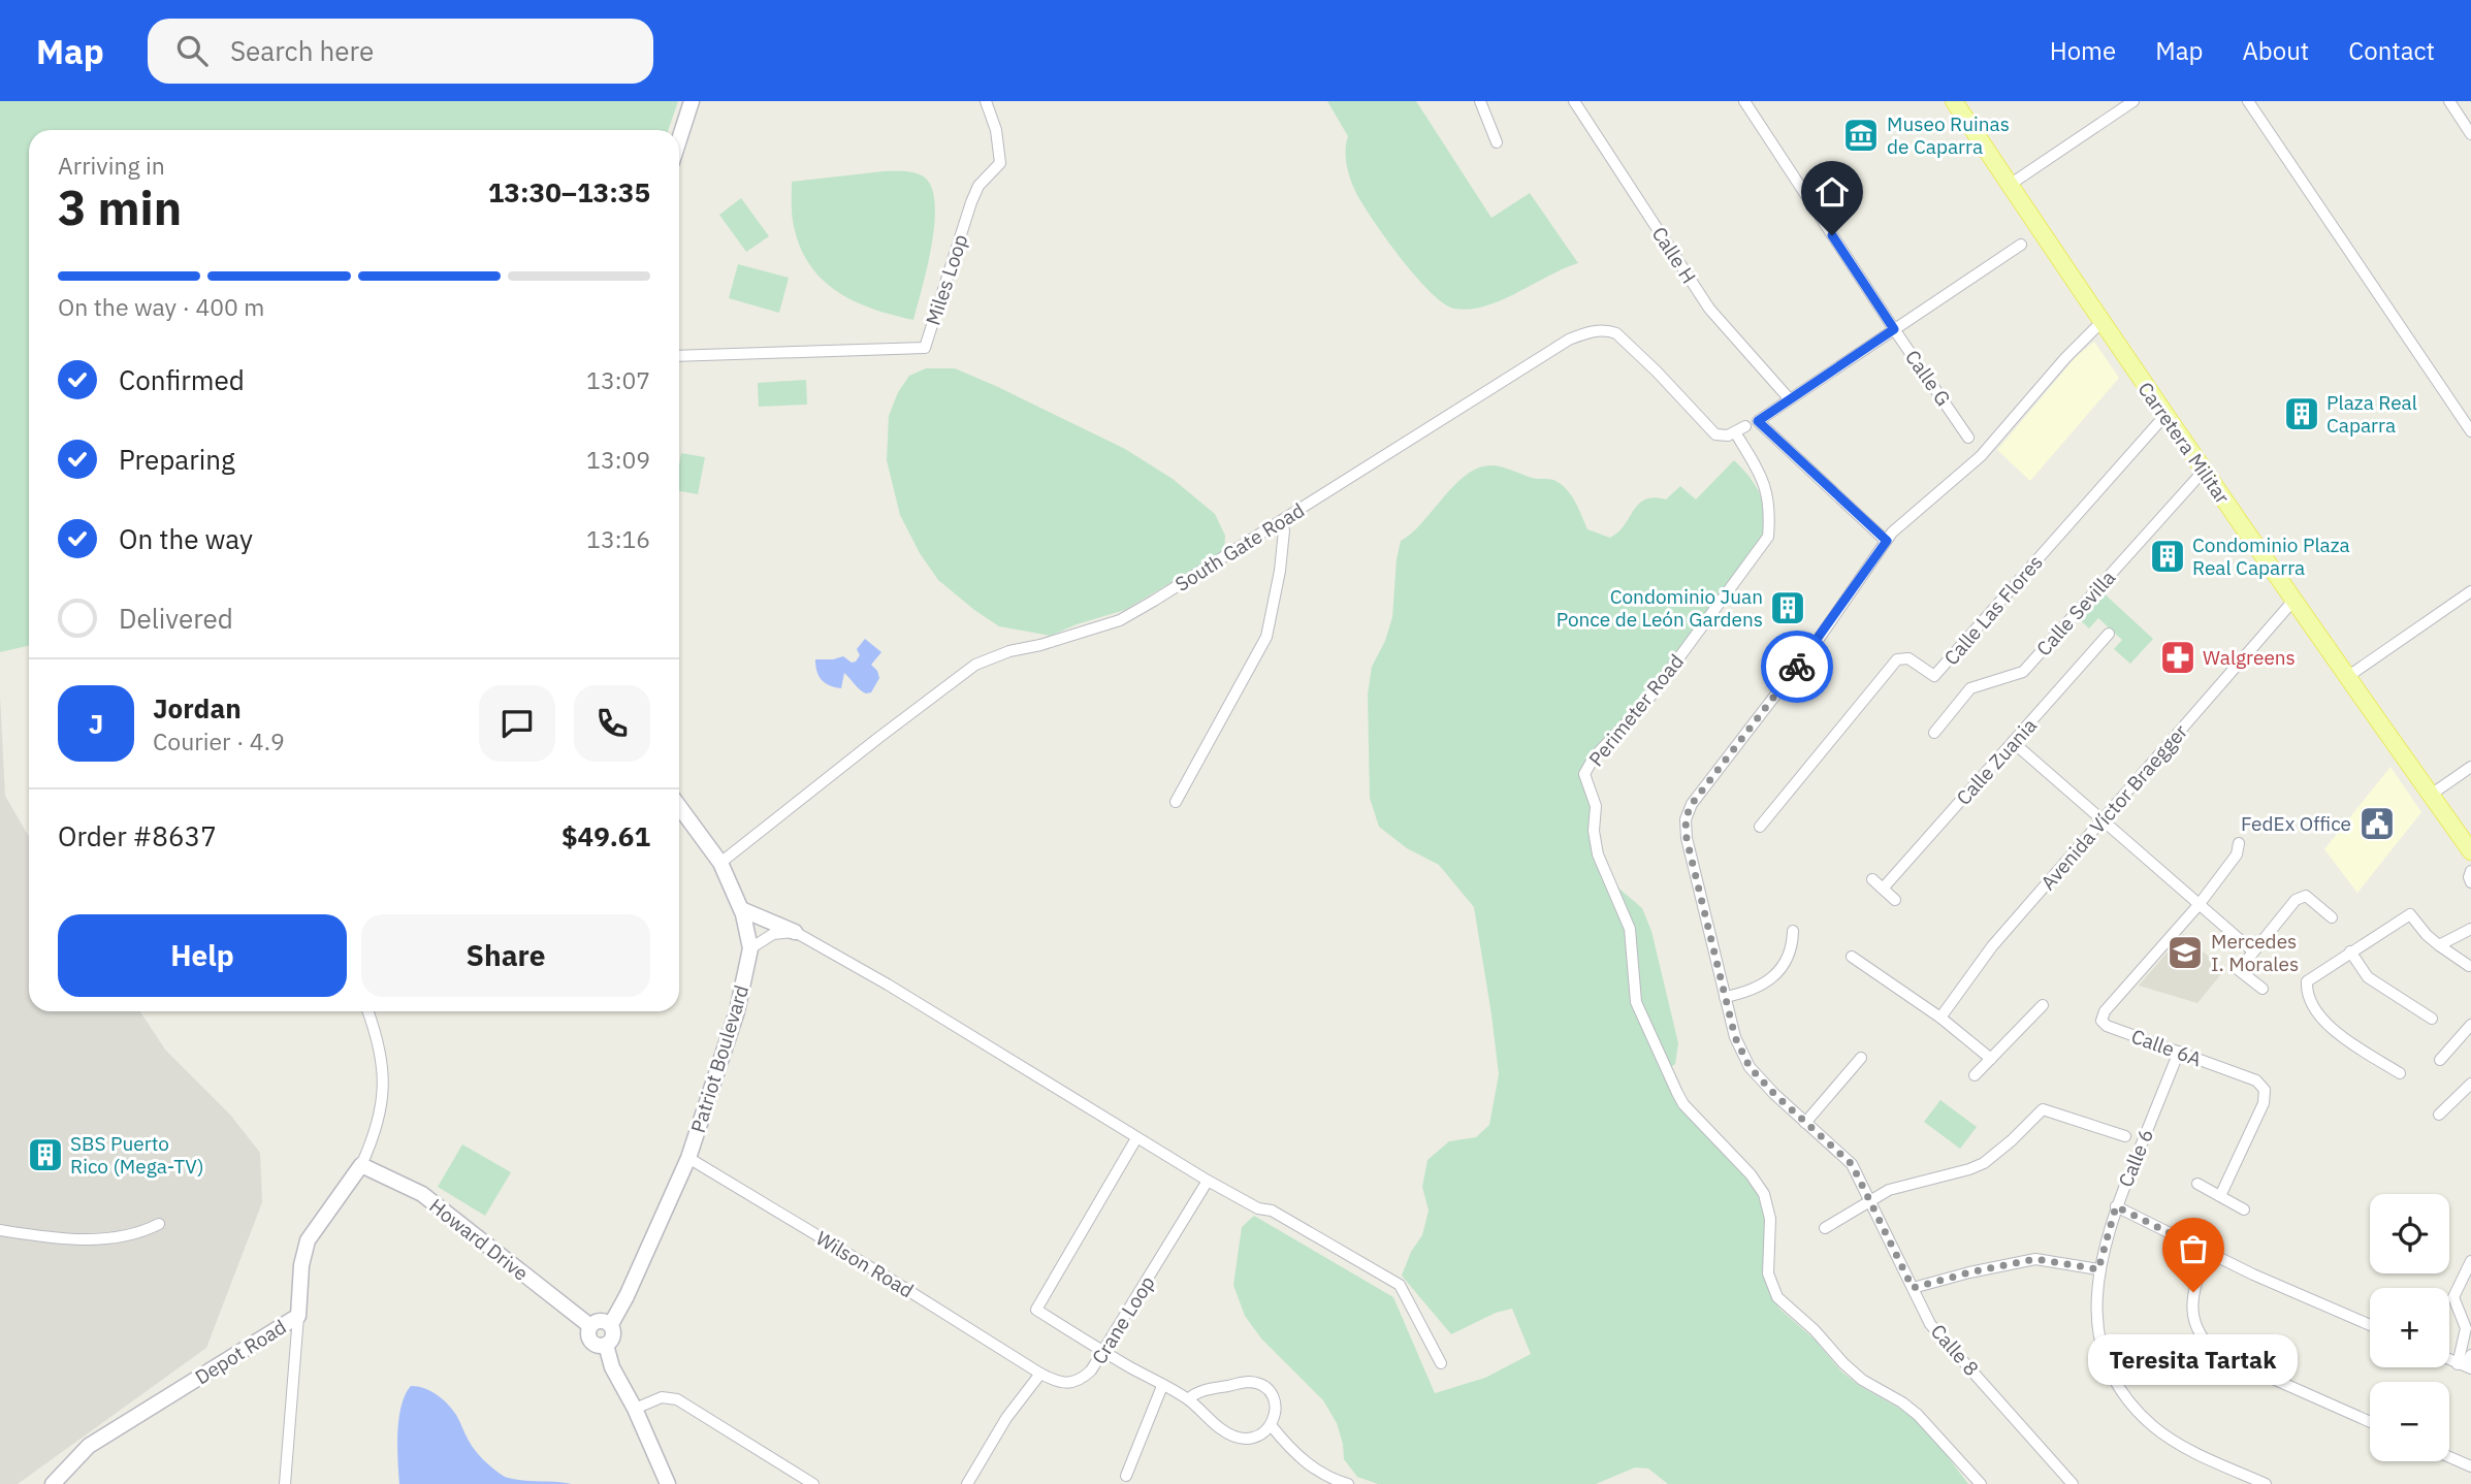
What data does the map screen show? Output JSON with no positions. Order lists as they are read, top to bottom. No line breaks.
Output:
{"streets":{"main road":["Carretera Militar"],"street":["Calle H","Miles Loop","Calle G","South Gate Road","Calle Las Flores","Calle Sevilla","Perimeter Road","Calle Zuania","Avenida Víctor Braegger","Calle 6A","Patriot Boulevard","Calle 6","Howard Drive","Wilson Road","Crane Loop","Calle 8","Depot Road"]},"crossings":[["Carretera Militar","Calle Las Flores"],["Carretera Militar","Calle Sevilla"],["Carretera Militar","Avenida Víctor Braegger"],["South Gate Road","Perimeter Road"],["South Gate Road","Patriot Boulevard"],["Calle 6A","Calle 6"],["Patriot Boulevard","Howard Drive"],["Patriot Boulevard","Wilson Road"],["Howard Drive","Depot Road"],["Wilson Road","Crane Loop"]],"places":{"museum":["Museo Ruinas de Caparra"],"building":["Plaza Real Caparra","Condominio Plaza Real Caparra","Condominio Juan Ponce de León Gardens","SBS Puerto Rico (Mega-TV)"],"pharmacy":["Walgreens"],"public building":["FedEx Office"],"school or university":["Mercedes I. Morales"],"other":["Teresita Tartak"]},"page":{"header":"Map","search":"Search here","nav":["Home","Map","About","Contact"],"heading":["3 min","Arriving in","13:30–13:35"],"panel":["Jordan","Courier · 4.9","Order #8637","$49.61"],"bar":"On the way · 400 m","list":[["Confirmed","13:07"],["Preparing","13:09"],["On the way","13:16"],"Delivered"],"round":"J","buttons":["Help","Share"],"map_buttons":["+","−"],"bubble":"Teresita Tartak"}}
